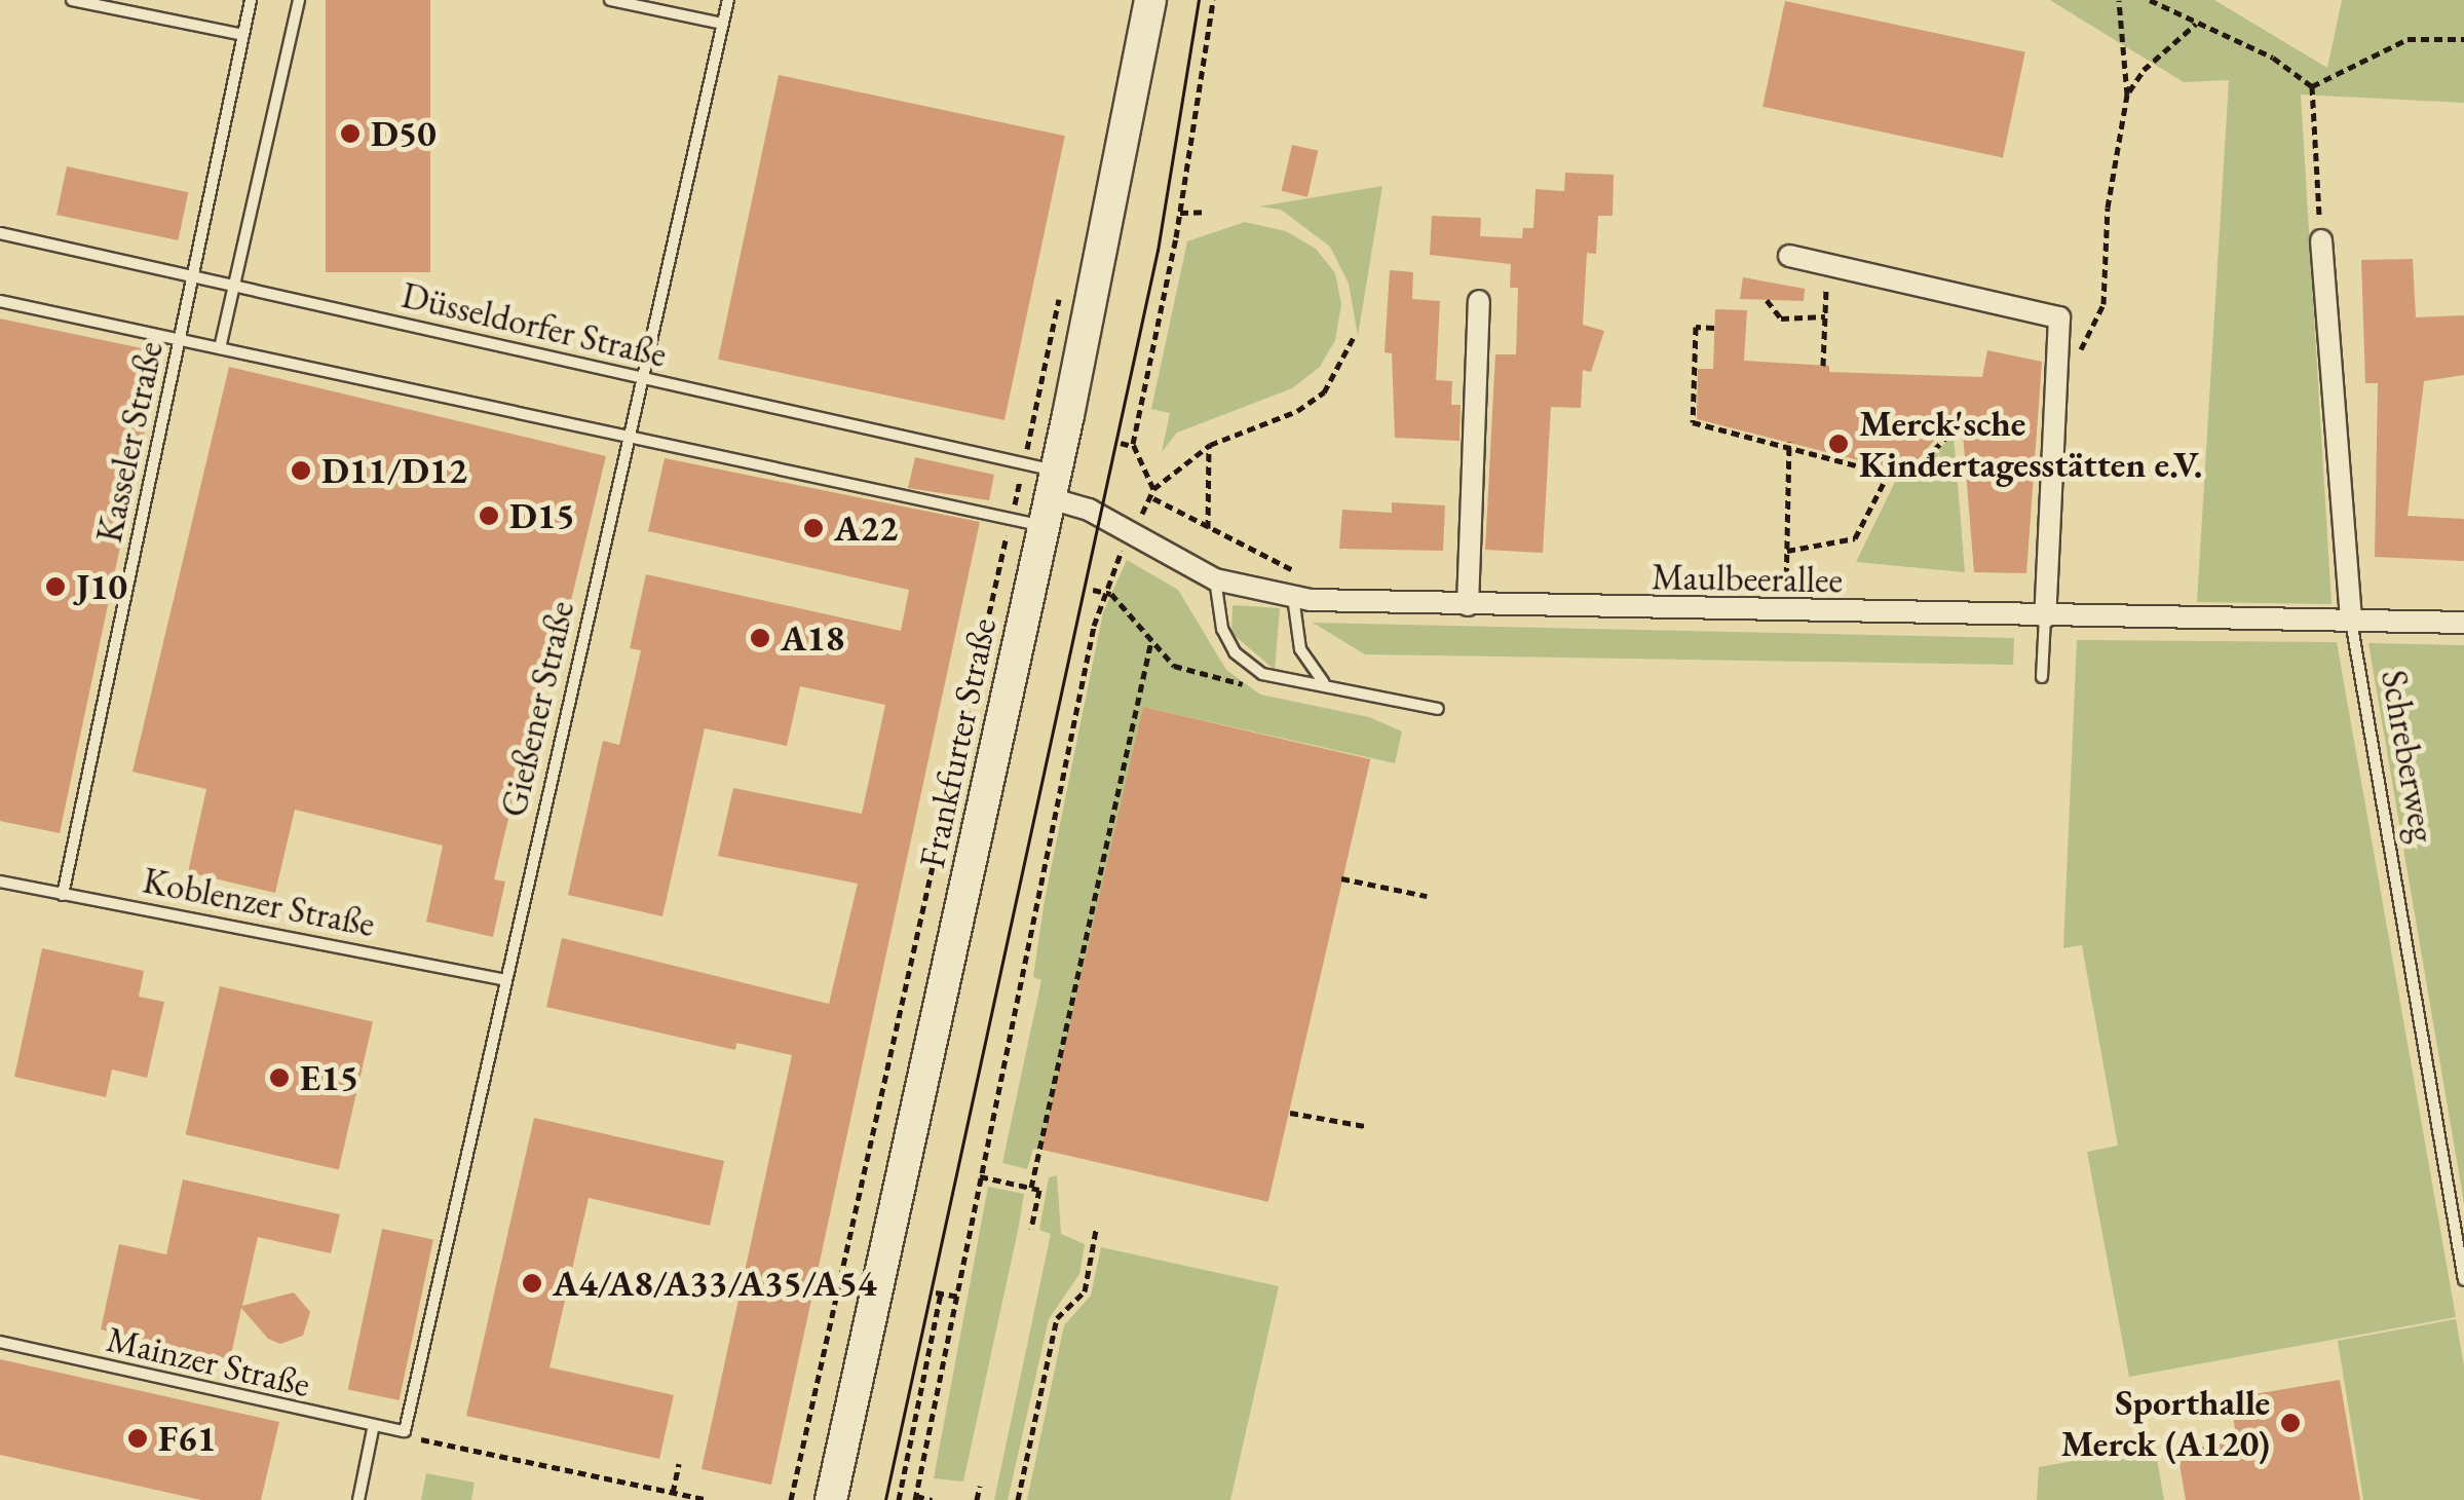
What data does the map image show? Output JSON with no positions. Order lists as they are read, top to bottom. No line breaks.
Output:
{"streets":{"main road":["Frankfurter Straße"],"street":["Maulbeerallee","Schreberweg"],"lane":["Düsseldorfer Straße","Kasseler Straße","Gießener Straße","Koblenzer Straße","Mainzer Straße"]},"crossings":[["Düsseldorfer Straße","Kasseler Straße"],["Düsseldorfer Straße","Maulbeerallee"],["Düsseldorfer Straße","Gießener Straße"],["Düsseldorfer Straße","Frankfurter Straße"],["Kasseler Straße","Koblenzer Straße"],["Maulbeerallee","Frankfurter Straße"],["Maulbeerallee","Schreberweg"],["Gießener Straße","Koblenzer Straße"],["Gießener Straße","Mainzer Straße"]],"places":["D50","Merck'sche Kindertagesstätten e.V.","D11/D12","D15","A22","J10","A18","E15","A4/A8/A33/A35/A54","Sporthalle Merck (A120)","F61"]}
